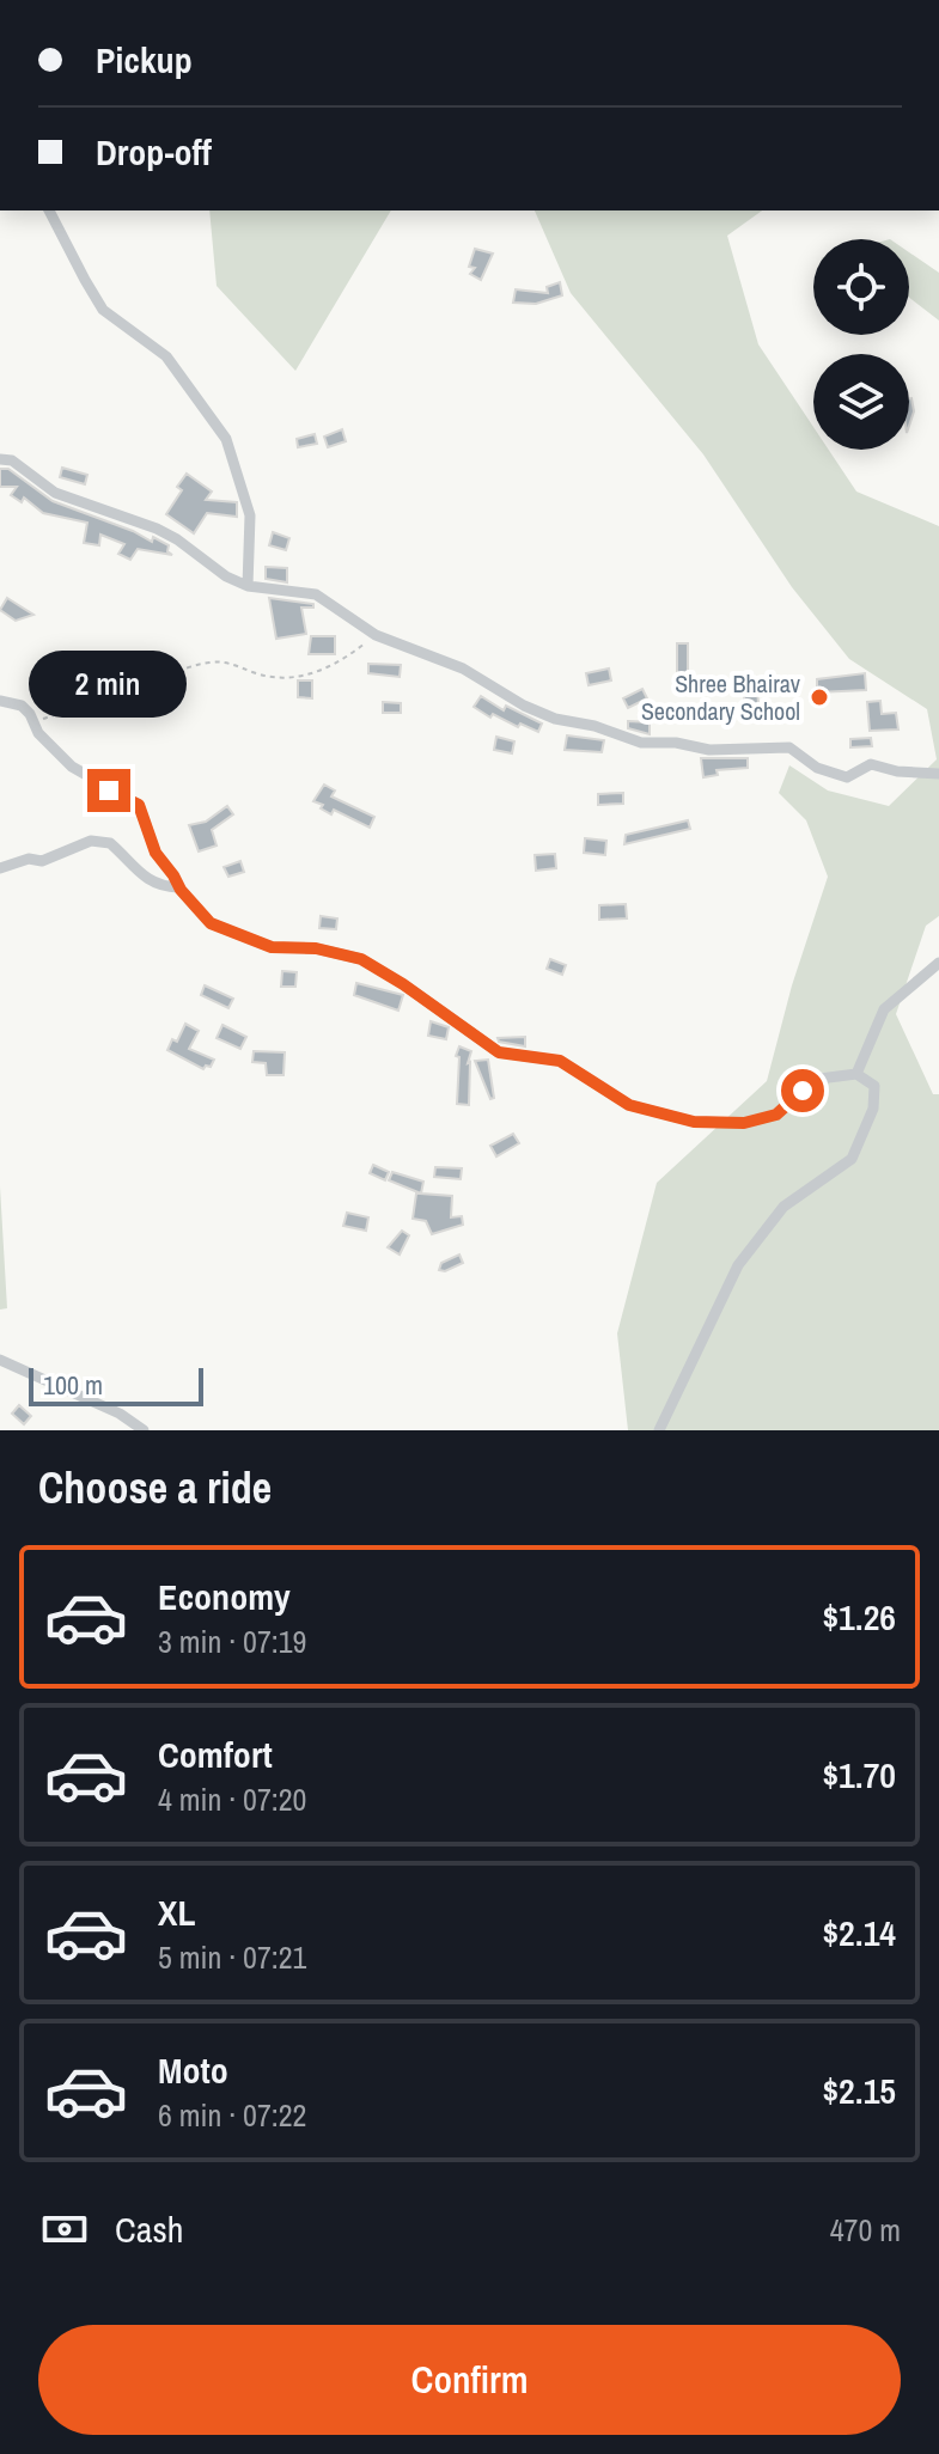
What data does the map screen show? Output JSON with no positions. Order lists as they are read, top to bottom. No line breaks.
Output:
{"places":["Shree Bhairav Secondary School"],"scale_bar":"100 m","page":{"banner":["Pickup","Drop-off"],"bubble":"2 min","scale":"100 m","heading":"Choose a ride","list":[{"name":"Economy","note":"3 min · 07:19","value":"$1.26"},{"name":"Comfort","note":"4 min · 07:20","value":"$1.70"},{"name":"XL","note":"5 min · 07:21","value":"$2.14"},{"name":"Moto","note":"6 min · 07:22","value":"$2.15"}],"pay":["Cash","470 m"],"buttons":"Confirm"}}
